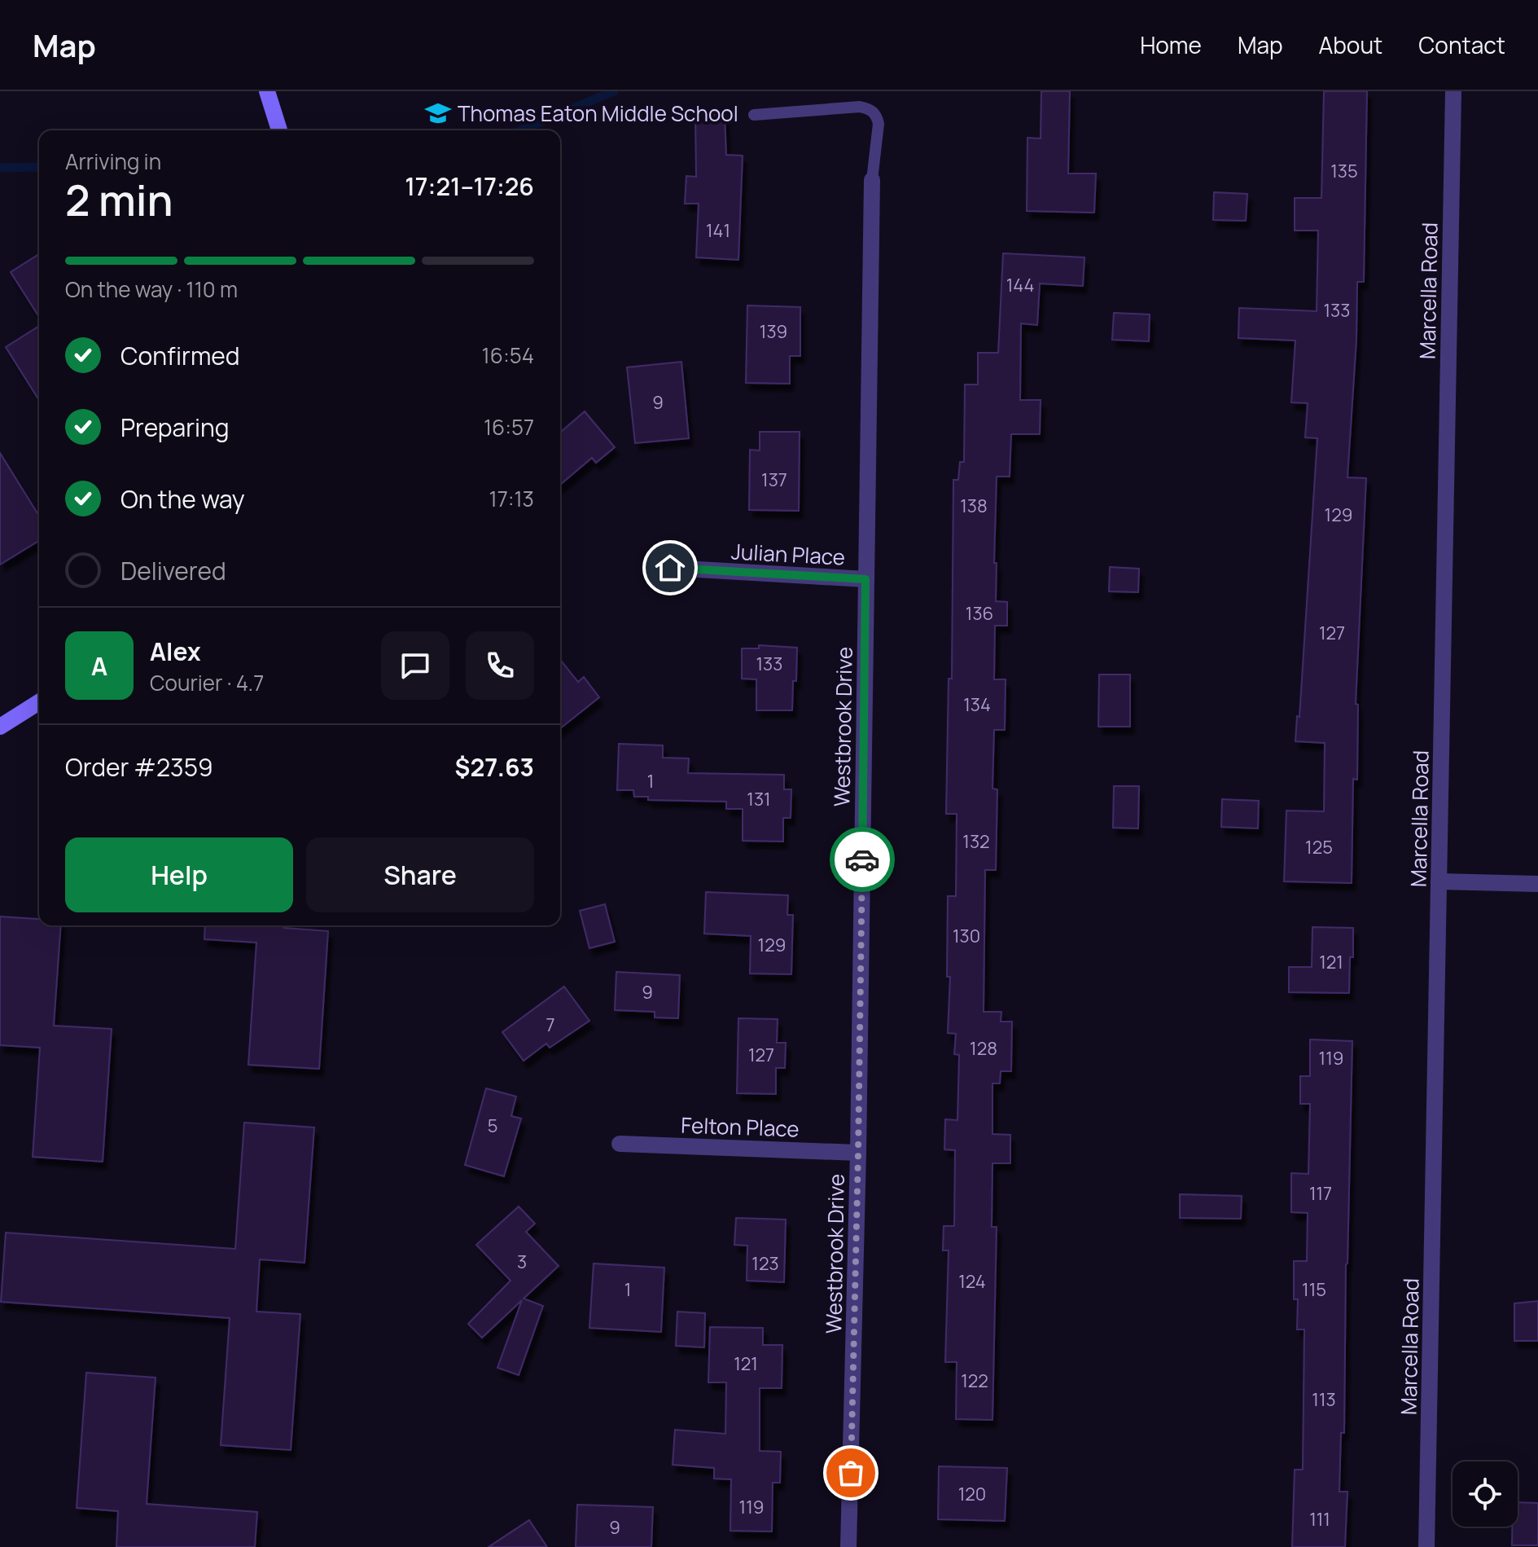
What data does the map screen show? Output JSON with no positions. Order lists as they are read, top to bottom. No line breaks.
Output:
{"streets":{"street":["Marcella Road","Julian Place","Westbrook Drive","Felton Place"]},"crossings":[["Julian Place","Westbrook Drive"],["Westbrook Drive","Felton Place"]],"places":{"school or university":["Thomas Eaton Middle School"]},"house_numbers":["135","141","144","133","139","9","137","138","129","136","127","133","134","1","131","132","125","130","129","121","9","7","128","127","119","5","117","3","123","124","1","115","121","122","113","120","119","111","9"],"page":{"header":"Map","nav":["Home","Map","About","Contact"],"heading":["2 min","Arriving in","17:21–17:26"],"panel":["Alex","Courier · 4.7","Order #2359","$27.63"],"bar":"On the way · 110 m","list":[["Confirmed","16:54"],["Preparing","16:57"],["On the way","17:13"],"Delivered"],"round":"A","buttons":["Help","Share"]}}
